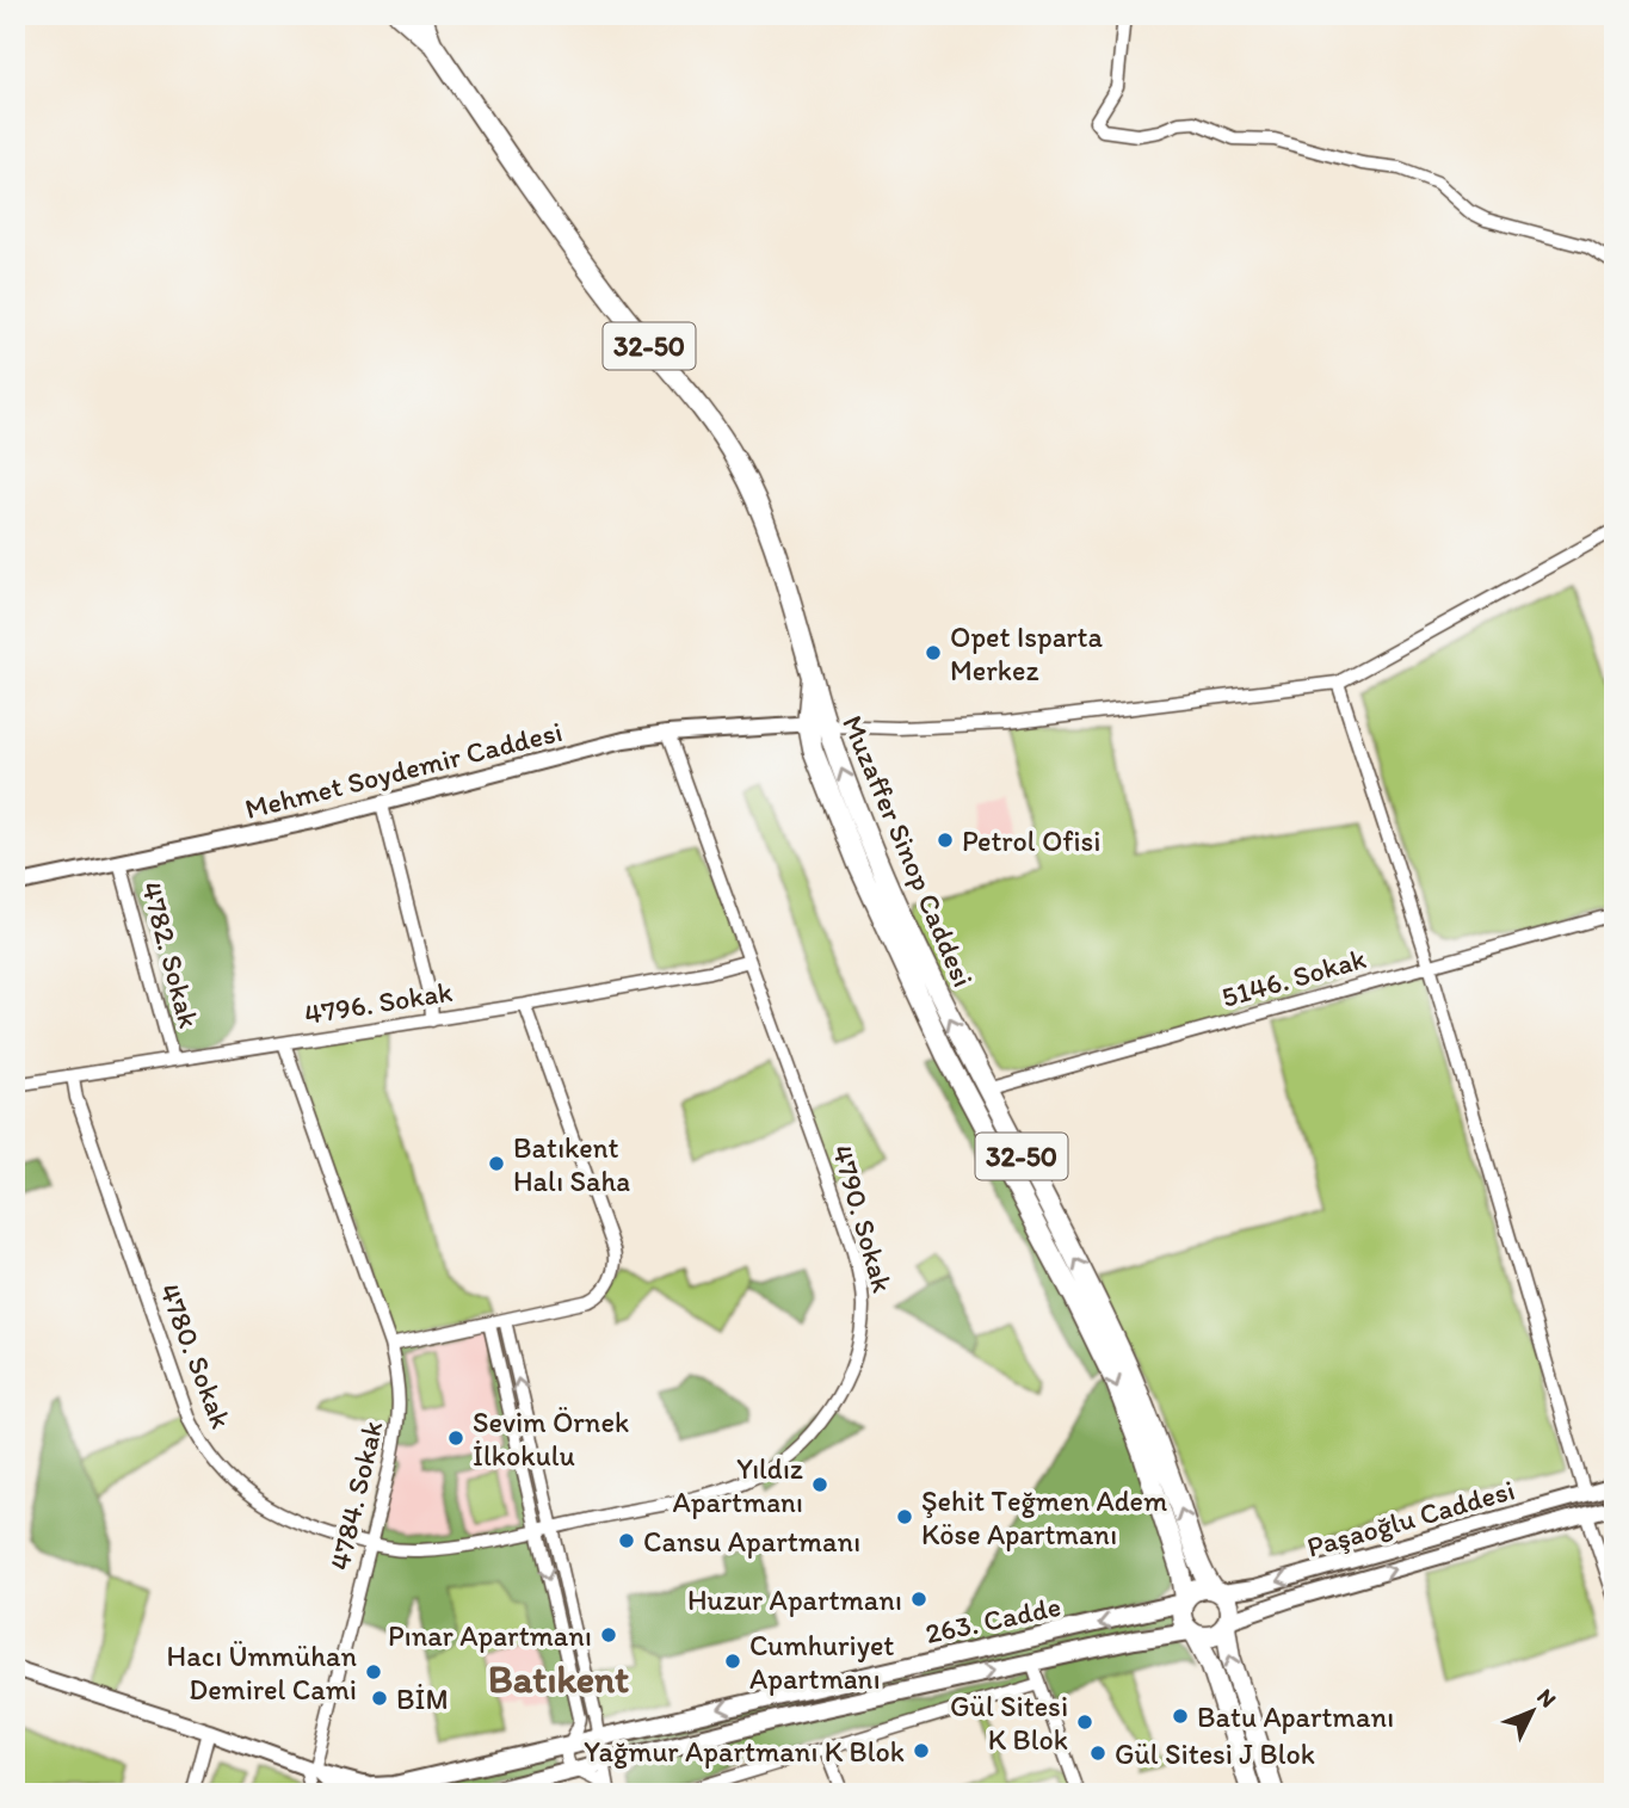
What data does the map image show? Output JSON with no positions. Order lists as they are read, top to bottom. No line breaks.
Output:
{"streets":{"main road":["32-50","Muzaffer Sinop Caddesi","263. Cadde"],"street":["Mehmet Soydemir Caddesi","4782. Sokak","5146. Sokak","4796. Sokak","4790. Sokak","4780. Sokak","4784. Sokak","Paşaoğlu Caddesi"]},"crossings":[["32-50","Muzaffer Sinop Caddesi"],["Mehmet Soydemir Caddesi","Muzaffer Sinop Caddesi"],["Mehmet Soydemir Caddesi","4782. Sokak"],["Mehmet Soydemir Caddesi","4790. Sokak"],["Muzaffer Sinop Caddesi","5146. Sokak"],["Muzaffer Sinop Caddesi","Paşaoğlu Caddesi"],["Muzaffer Sinop Caddesi","263. Cadde"],["4782. Sokak","4796. Sokak"],["4796. Sokak","4790. Sokak"],["4796. Sokak","4780. Sokak"],["4796. Sokak","4784. Sokak"],["4790. Sokak","4780. Sokak"],["4780. Sokak","4784. Sokak"],["Paşaoğlu Caddesi","263. Cadde"]],"districts":["Batıkent"],"places":["Opet Isparta Merkez","Petrol Ofisi","Batıkent Halı Saha","Sevim Örnek İlkokulu","Yıldız Apartmanı","Şehit Teğmen Adem Köse Apartmanı","Cansu Apartmanı","Huzur Apartmanı","Pınar Apartmanı","Cumhuriyet Apartmanı","Hacı Ümmühan Demirel Cami","BİM","Batu Apartmanı","Gül Sitesi K Blok","Yağmur Apartmanı K Blok","Gül Sitesi J Blok"],"north":"top right"}
